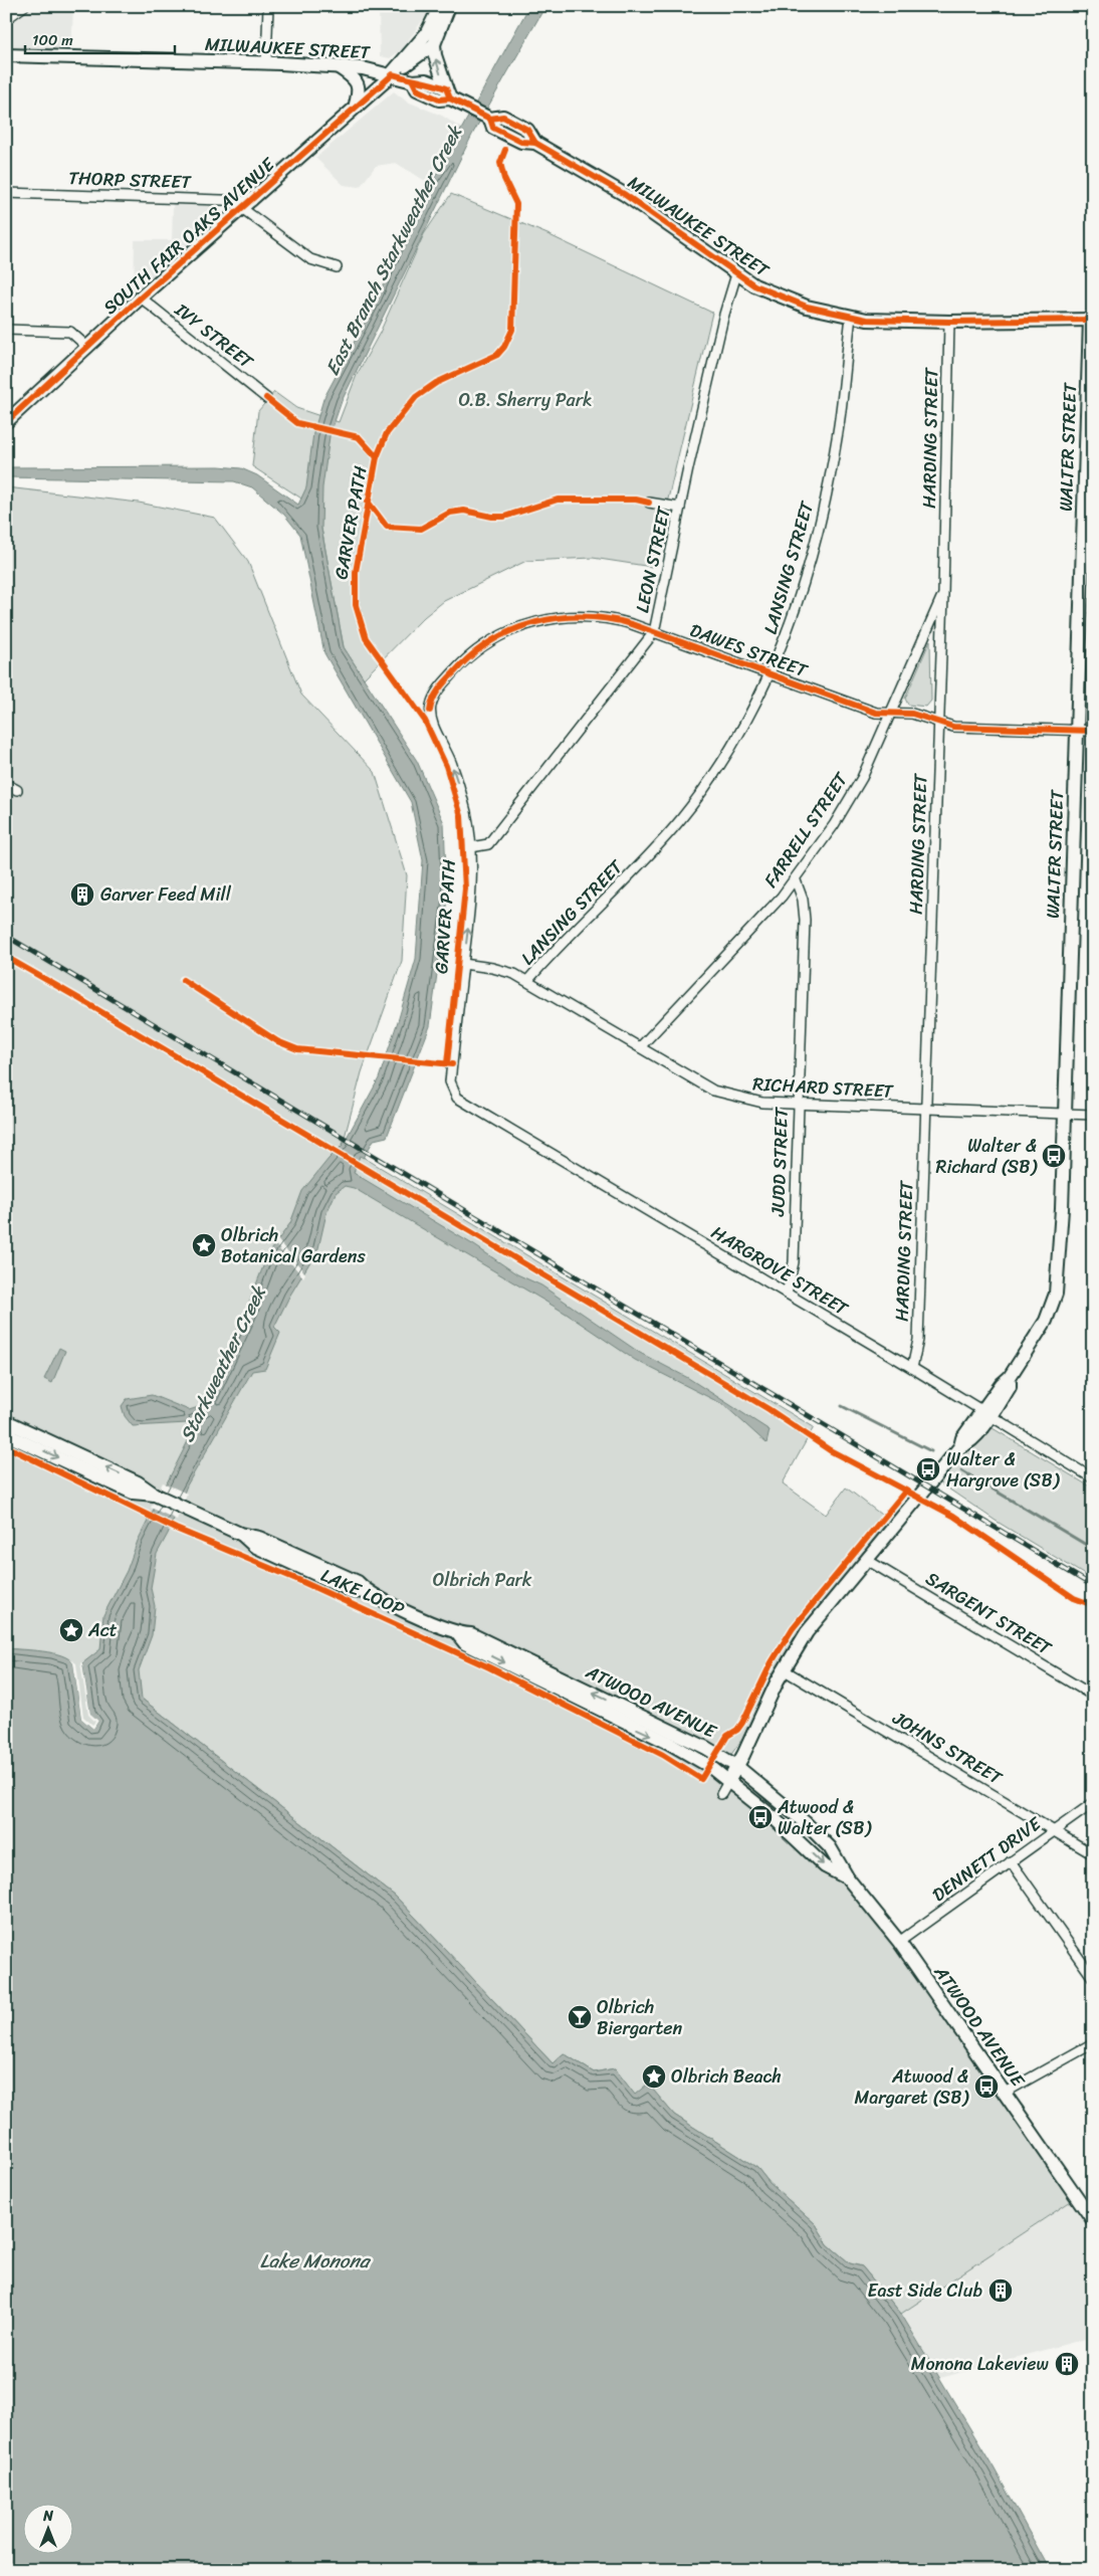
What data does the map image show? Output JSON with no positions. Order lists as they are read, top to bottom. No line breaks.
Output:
{"streets":{"street":["MILWAUKEE STREET","THORP STREET","SOUTH FAIR OAKS AVENUE","IVY STREET","HARDING STREET","WALTER STREET","LEON STREET","LANSING STREET","DAWES STREET","FARRELL STREET","RICHARD STREET","JUDD STREET","HARGROVE STREET","SARGENT STREET","ATWOOD AVENUE","JOHNS STREET","DENNETT DRIVE"],"cycle path":["GARVER PATH","LAKE LOOP"]},"crossings":[["MILWAUKEE STREET","SOUTH FAIR OAKS AVENUE"],["MILWAUKEE STREET","HARDING STREET"],["MILWAUKEE STREET","WALTER STREET"],["MILWAUKEE STREET","LEON STREET"],["MILWAUKEE STREET","LANSING STREET"],["THORP STREET","SOUTH FAIR OAKS AVENUE"],["SOUTH FAIR OAKS AVENUE","IVY STREET"],["HARDING STREET","DAWES STREET"],["HARDING STREET","FARRELL STREET"],["HARDING STREET","RICHARD STREET"],["HARDING STREET","HARGROVE STREET"],["WALTER STREET","DAWES STREET"],["WALTER STREET","RICHARD STREET"],["WALTER STREET","HARGROVE STREET"],["WALTER STREET","SARGENT STREET"],["WALTER STREET","ATWOOD AVENUE"],["WALTER STREET","JOHNS STREET"],["LEON STREET","DAWES STREET"],["LANSING STREET","DAWES STREET"],["LANSING STREET","RICHARD STREET"],["DAWES STREET","FARRELL STREET"],["FARRELL STREET","RICHARD STREET"],["FARRELL STREET","JUDD STREET"],["RICHARD STREET","JUDD STREET"],["RICHARD STREET","HARGROVE STREET"],["JUDD STREET","HARGROVE STREET"],["ATWOOD AVENUE","DENNETT DRIVE"],["JOHNS STREET","DENNETT DRIVE"]],"water":["East Branch Starkweather Creek","Starkweather Creek","Lake Monona"],"parks":["O.B. Sherry Park","Olbrich Park"],"places":{"building":["Garver Feed Mill","East Side Club","Monona Lakeview"],"bus stop":["Walter & Richard (SB)","Walter & Hargrove (SB)","Atwood & Walter (SB)","Atwood & Margaret (SB)"],"place":["Olbrich Botanical Gardens","Act","Olbrich Beach"],"bar":["Olbrich Biergarten"]},"scale_bar":"100 m","north":"top"}
